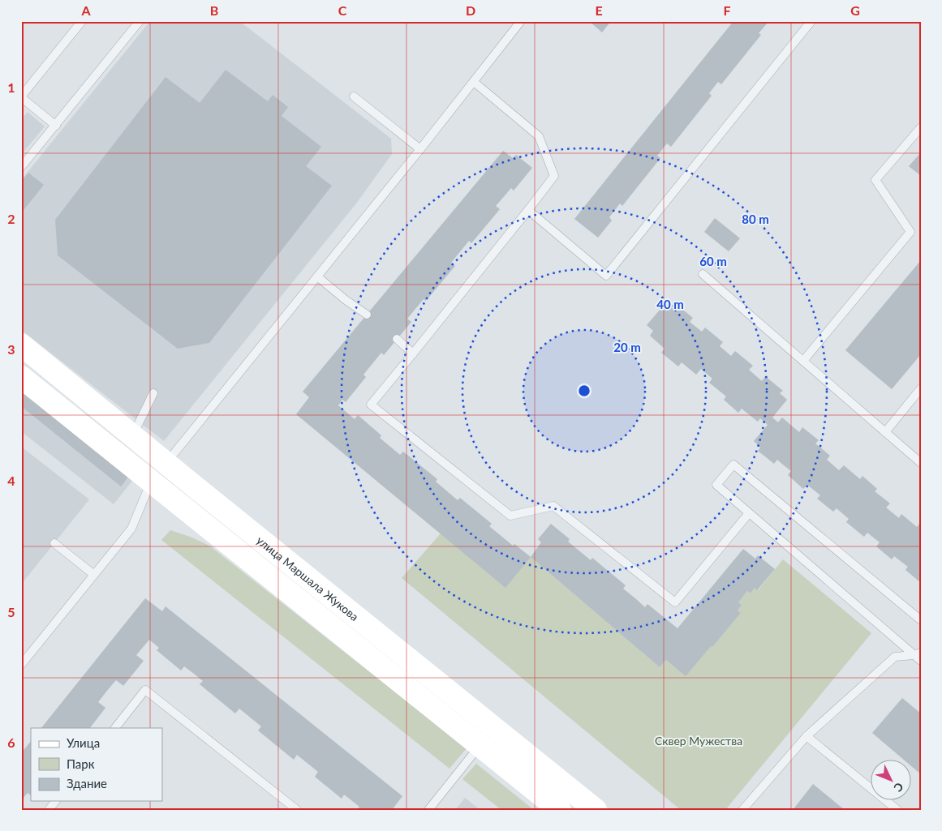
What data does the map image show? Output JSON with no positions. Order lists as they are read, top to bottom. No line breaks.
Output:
{"streets":{"street":["улица Маршала Жукова"]},"parks":["Сквер Мужества"],"legend":["Улица","Парк","Здание"],"north":"bottom right","grid":{"columns":["A","B","C","D","E","F","G"],"rows":["1","2","3","4","5","6"]},"rings":["80 m","60 m","40 m","20 m"]}
